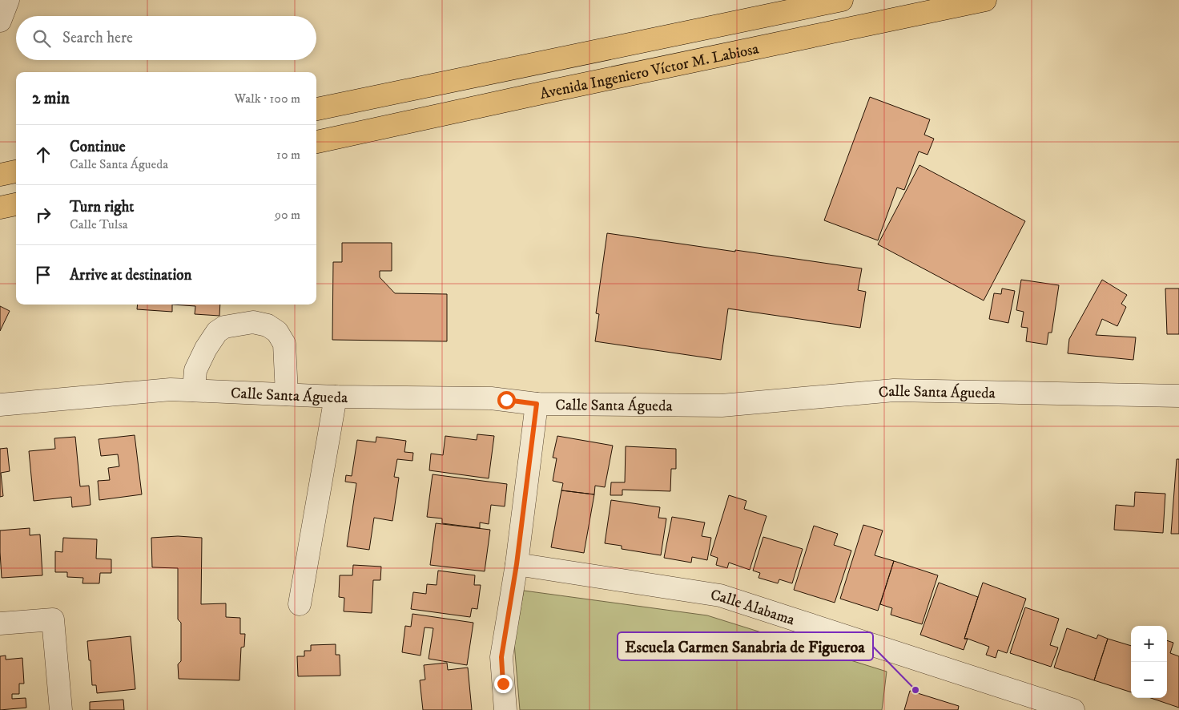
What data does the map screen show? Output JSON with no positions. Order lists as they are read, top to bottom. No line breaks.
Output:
{"streets":{"main road":["Avenida Ingeniero Víctor M. Labiosa"],"street":["Calle Santa Águeda","Calle Alabama"]},"places":["Escuela Carmen Sanabria de Figueroa"],"page":{"search":"Search here","heading":["2 min","Walk · 100 m"],"list":[["Continue","Calle Santa Águeda","10 m"],["Turn right","Calle Tulsa","90 m"],"Arrive at destination"],"map_buttons":["+","−"]}}
